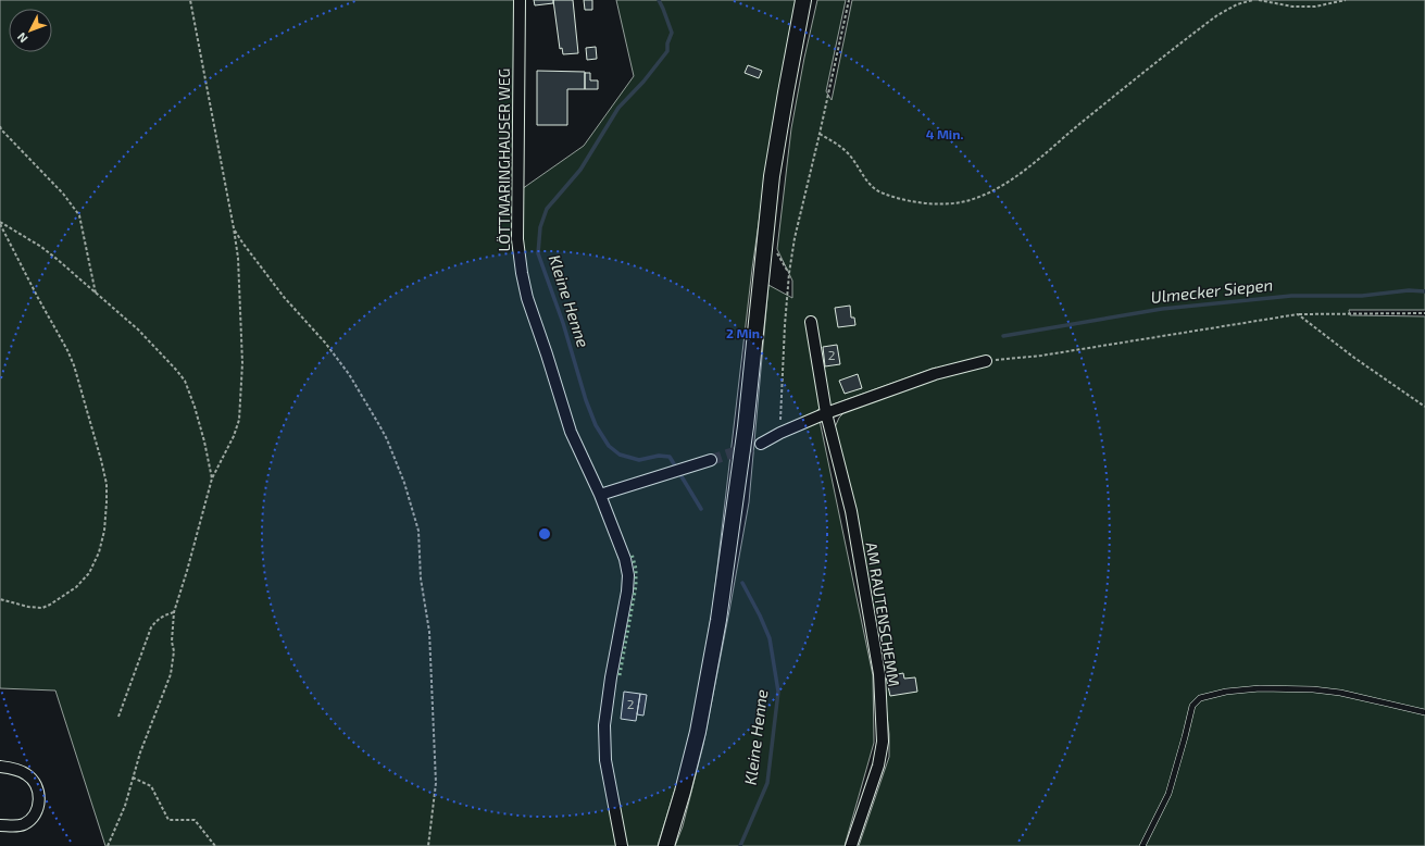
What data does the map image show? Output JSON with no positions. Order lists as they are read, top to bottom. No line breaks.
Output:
{"streets":{"street":["LÖTTMARINGHAUSER WEG","AM RAUTENSCHEMM"]},"water":["Ulmecker Siepen","Kleine Henne"],"house_numbers":["2","2"],"north":"bottom left","rings":["4 Min.","2 Min."]}
